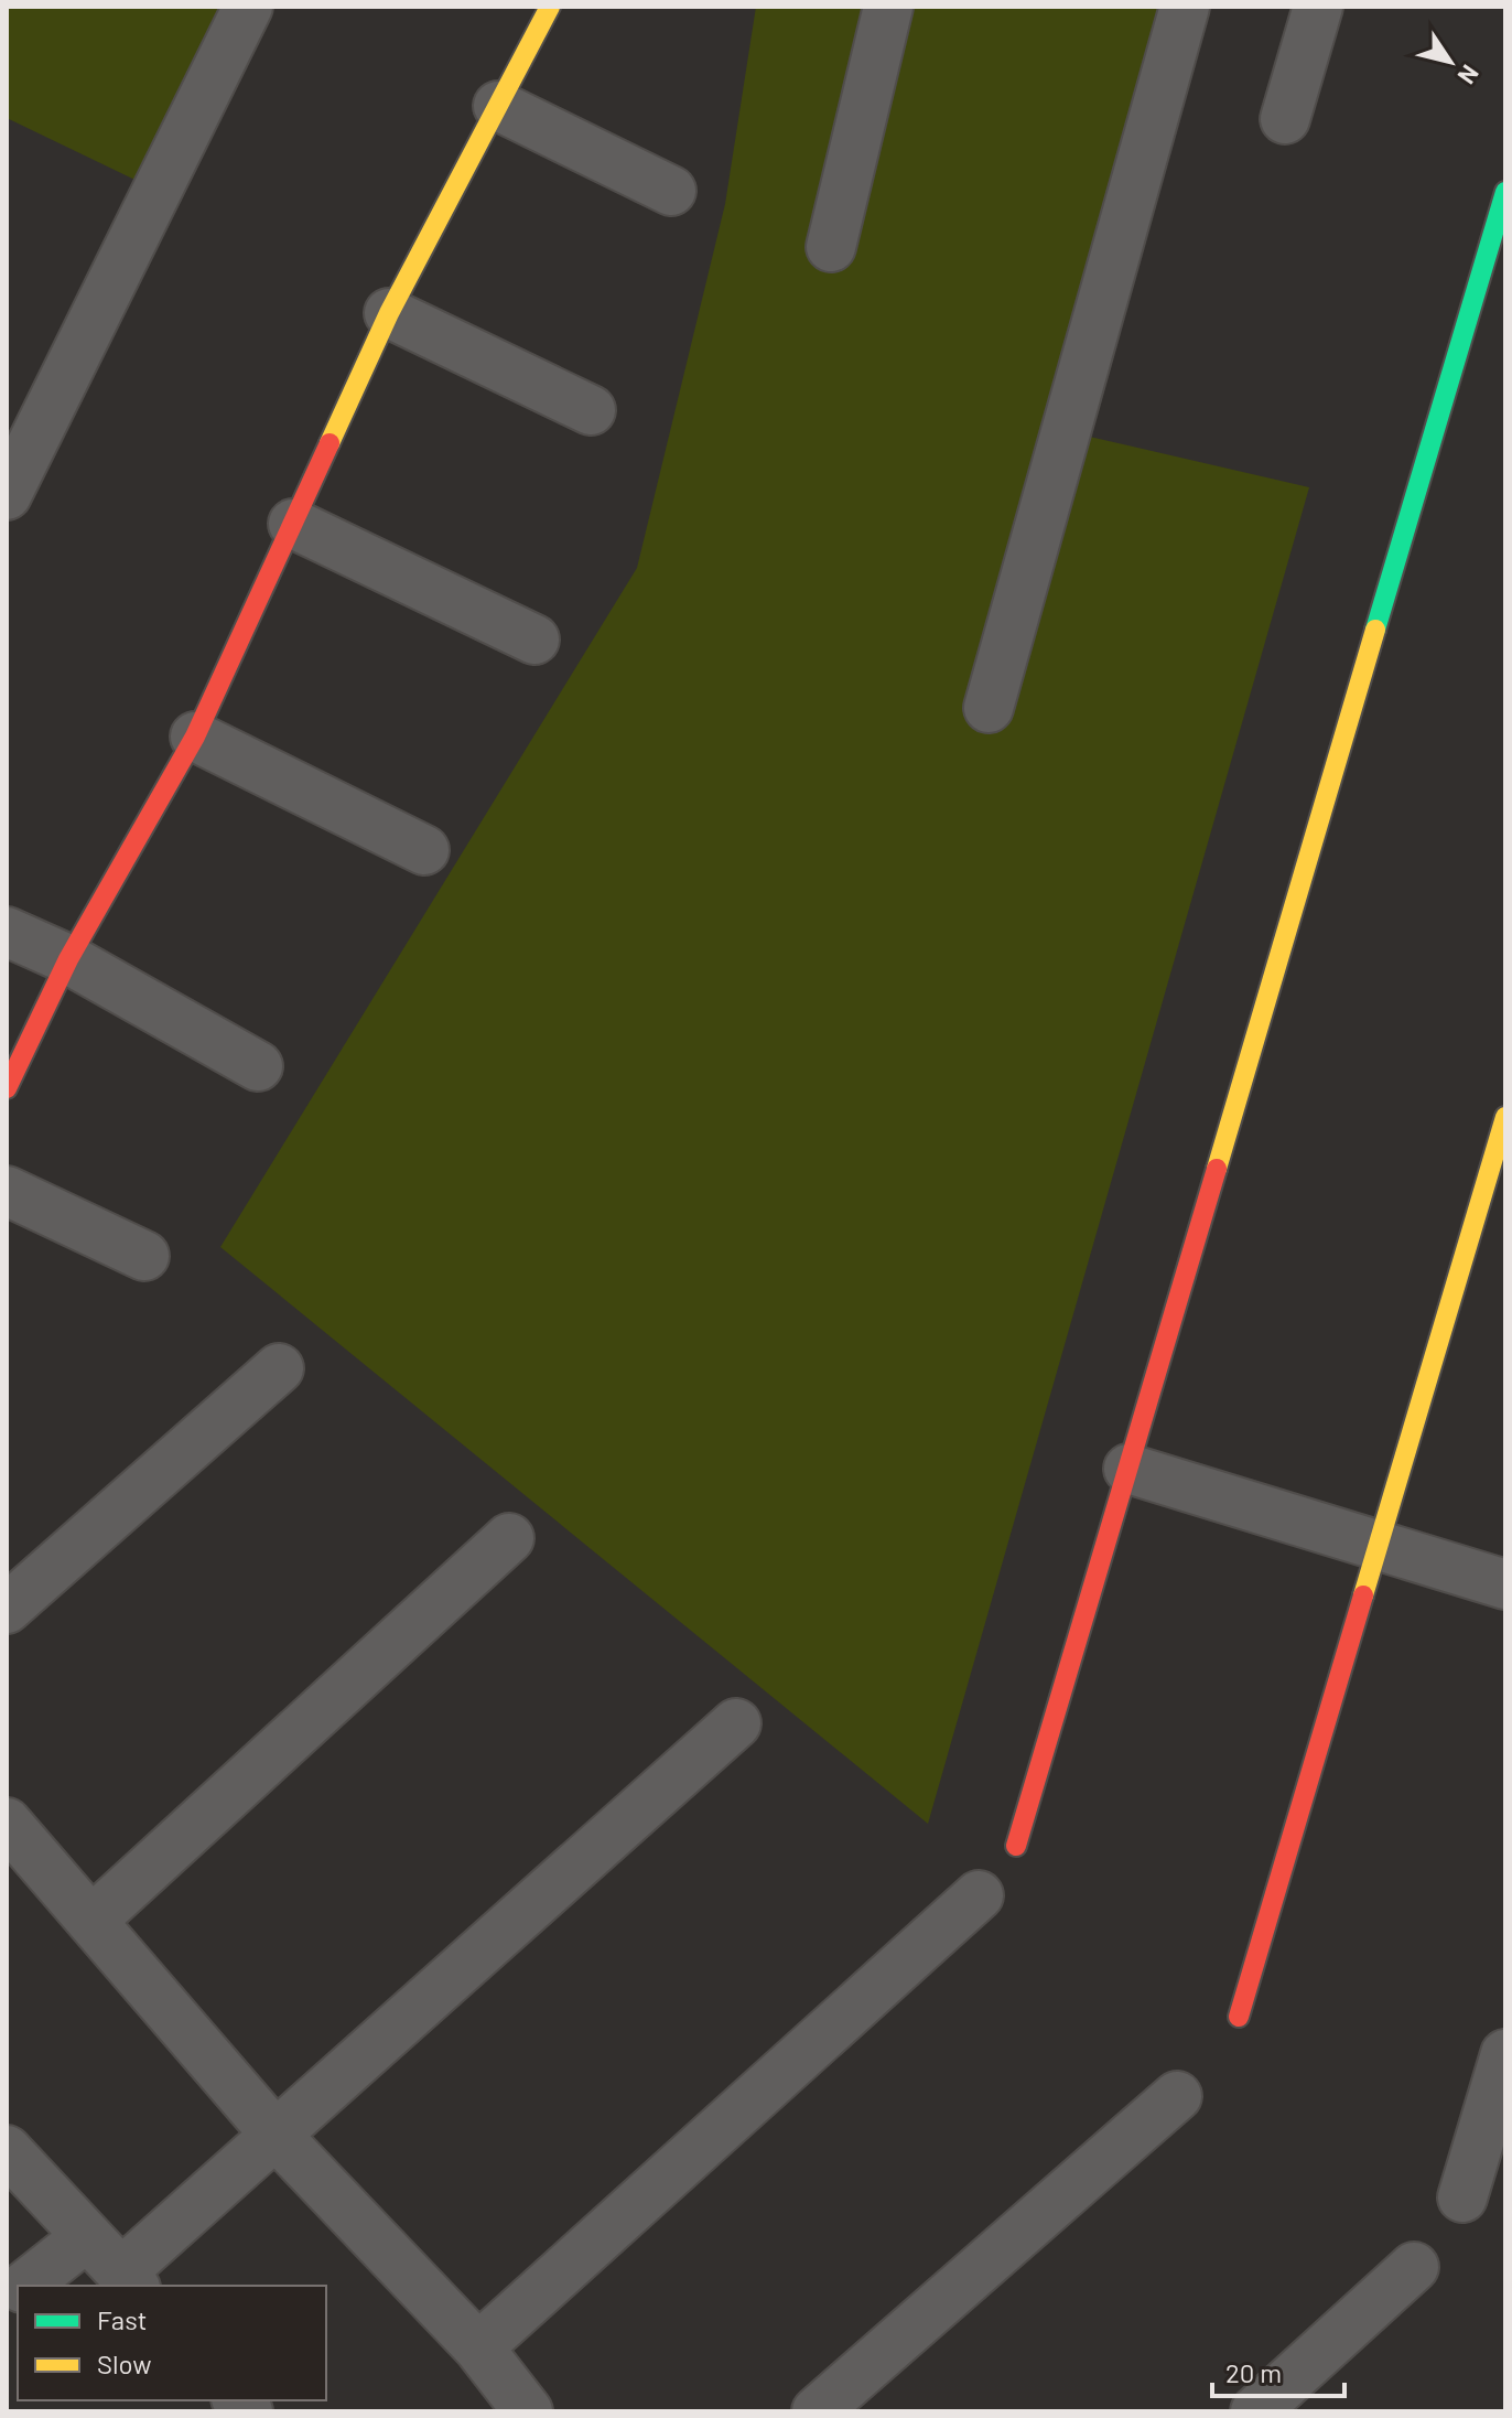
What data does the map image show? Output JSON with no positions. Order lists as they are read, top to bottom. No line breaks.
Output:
{"legend":["Fast","Slow"],"scale_bar":"20 m","north":"bottom right"}
